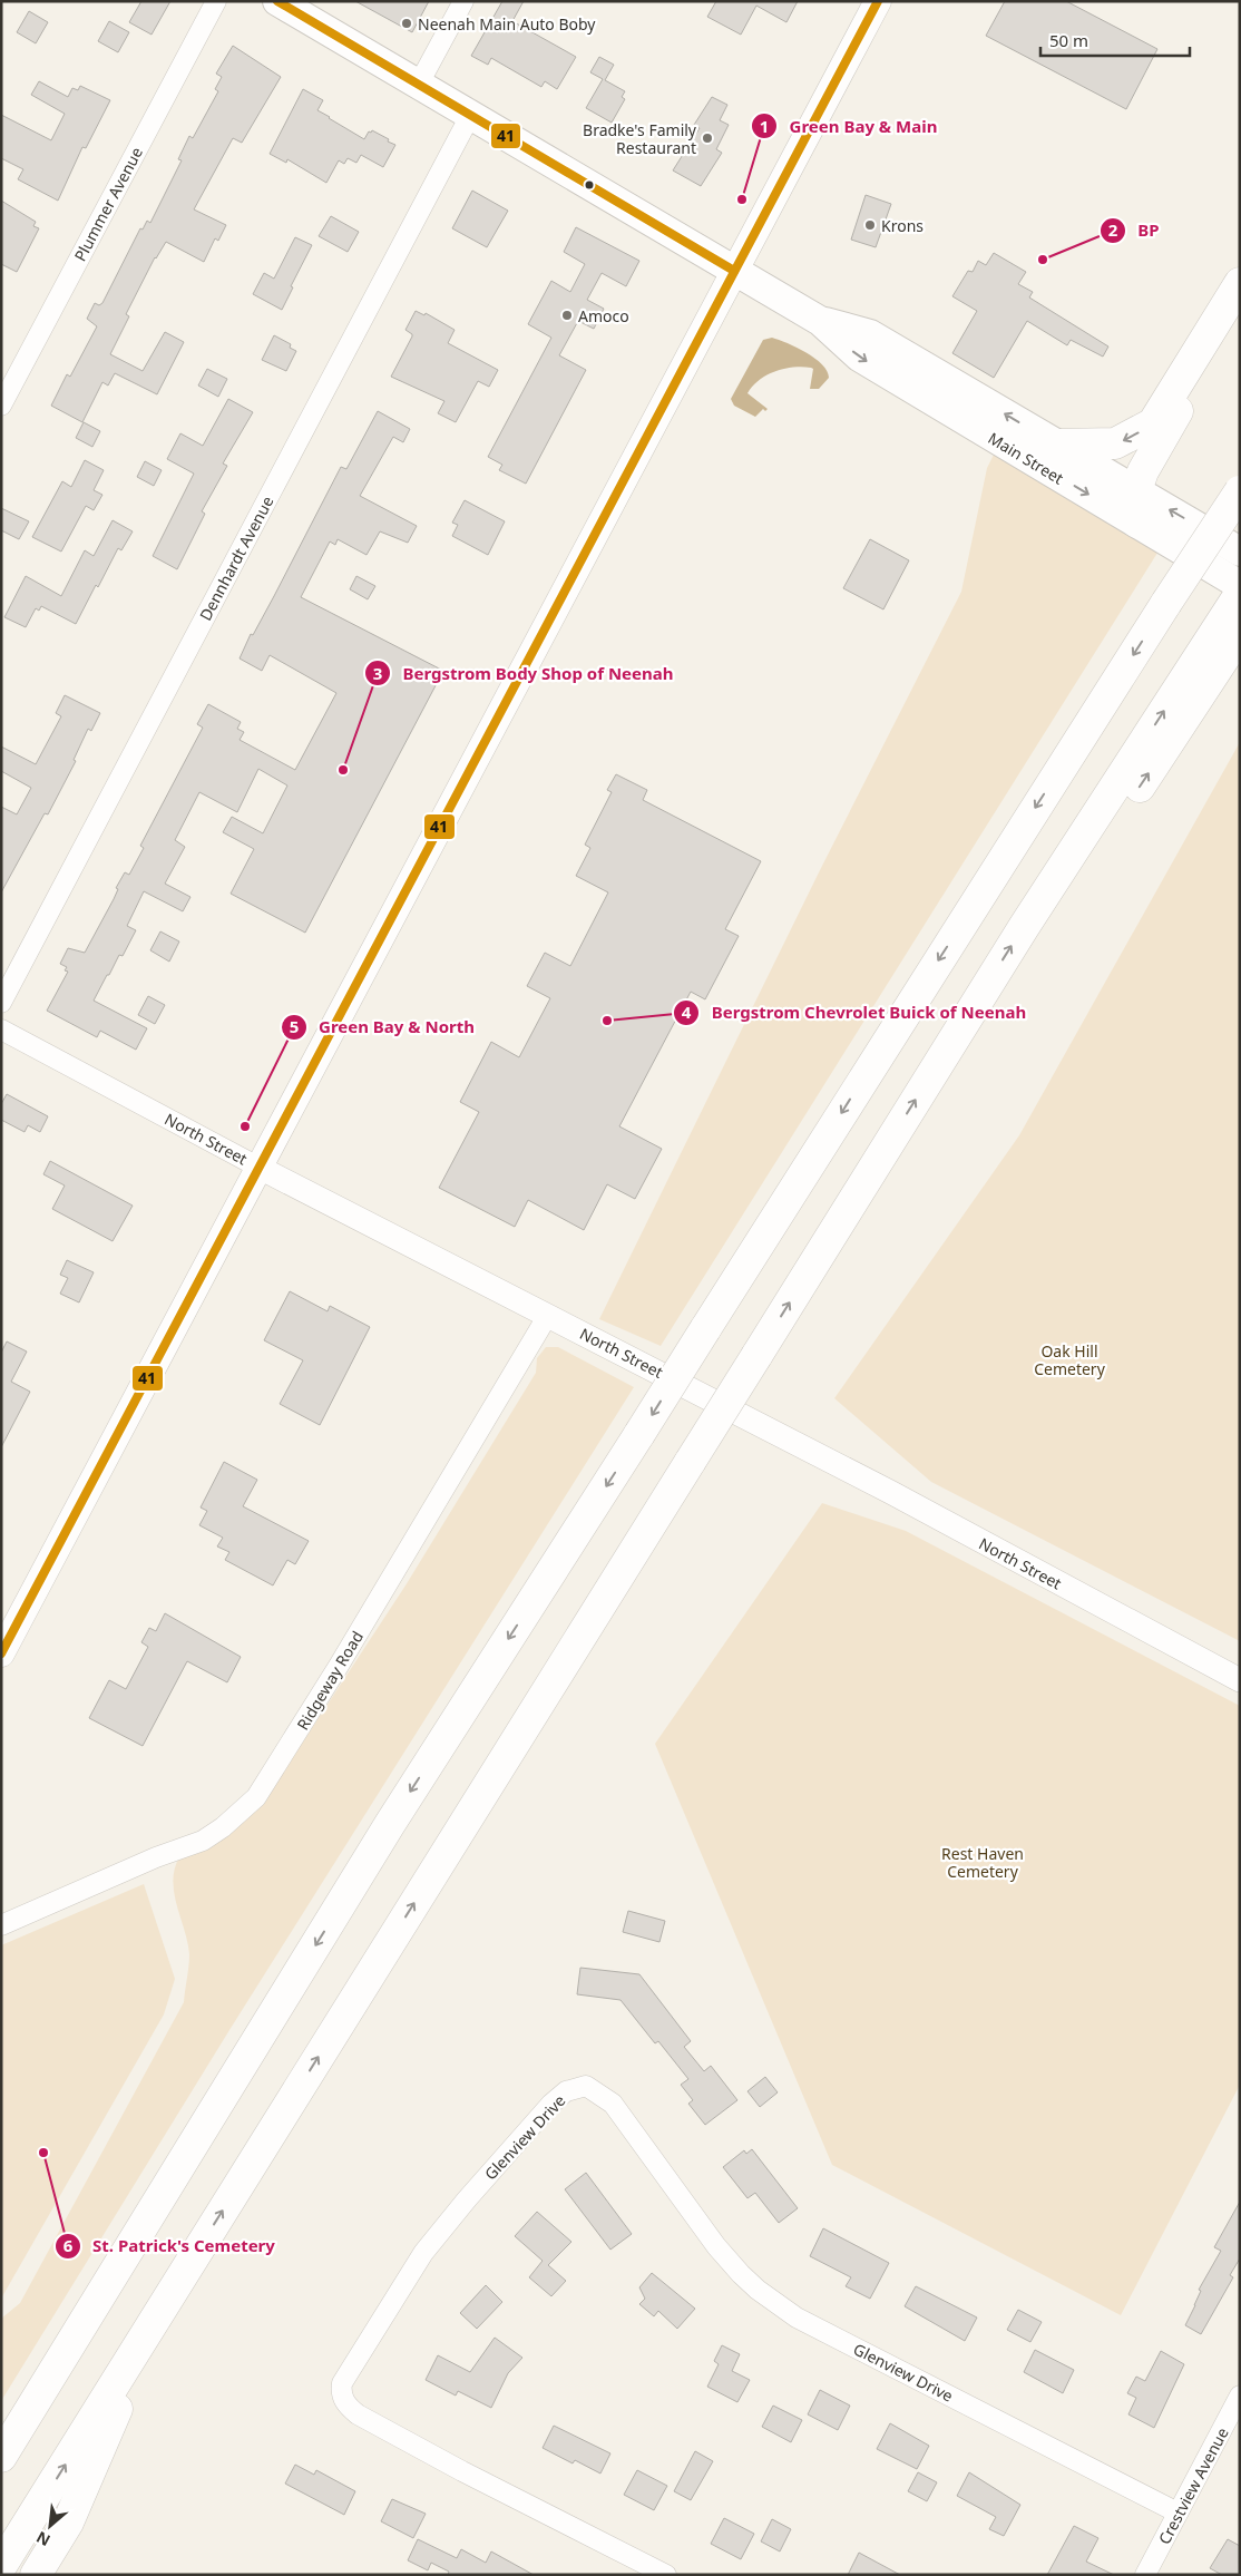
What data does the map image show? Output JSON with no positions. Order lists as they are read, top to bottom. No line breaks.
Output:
{"streets":{"main road":["Main Street"],"street":["Plummer Avenue","Dennhardt Avenue","North Street","Ridgeway Road","Glenview Drive","Crestview Avenue"]},"crossings":[["Main Street","Dennhardt Avenue"],["North Street","Ridgeway Road"],["Glenview Drive","Crestview Avenue"]],"parks":["Oak Hill Cemetery","Rest Haven Cemetery"],"places":["Neenah Main Auto Boby","Bradke's Family Restaurant","Green Bay & Main","Krons","BP","Amoco","Bergstrom Body Shop of Neenah","Bergstrom Chevrolet Buick of Neenah","Green Bay & North","St. Patrick's Cemetery"],"lines":["transit line 41"],"scale_bar":"50 m","north":"bottom left"}
